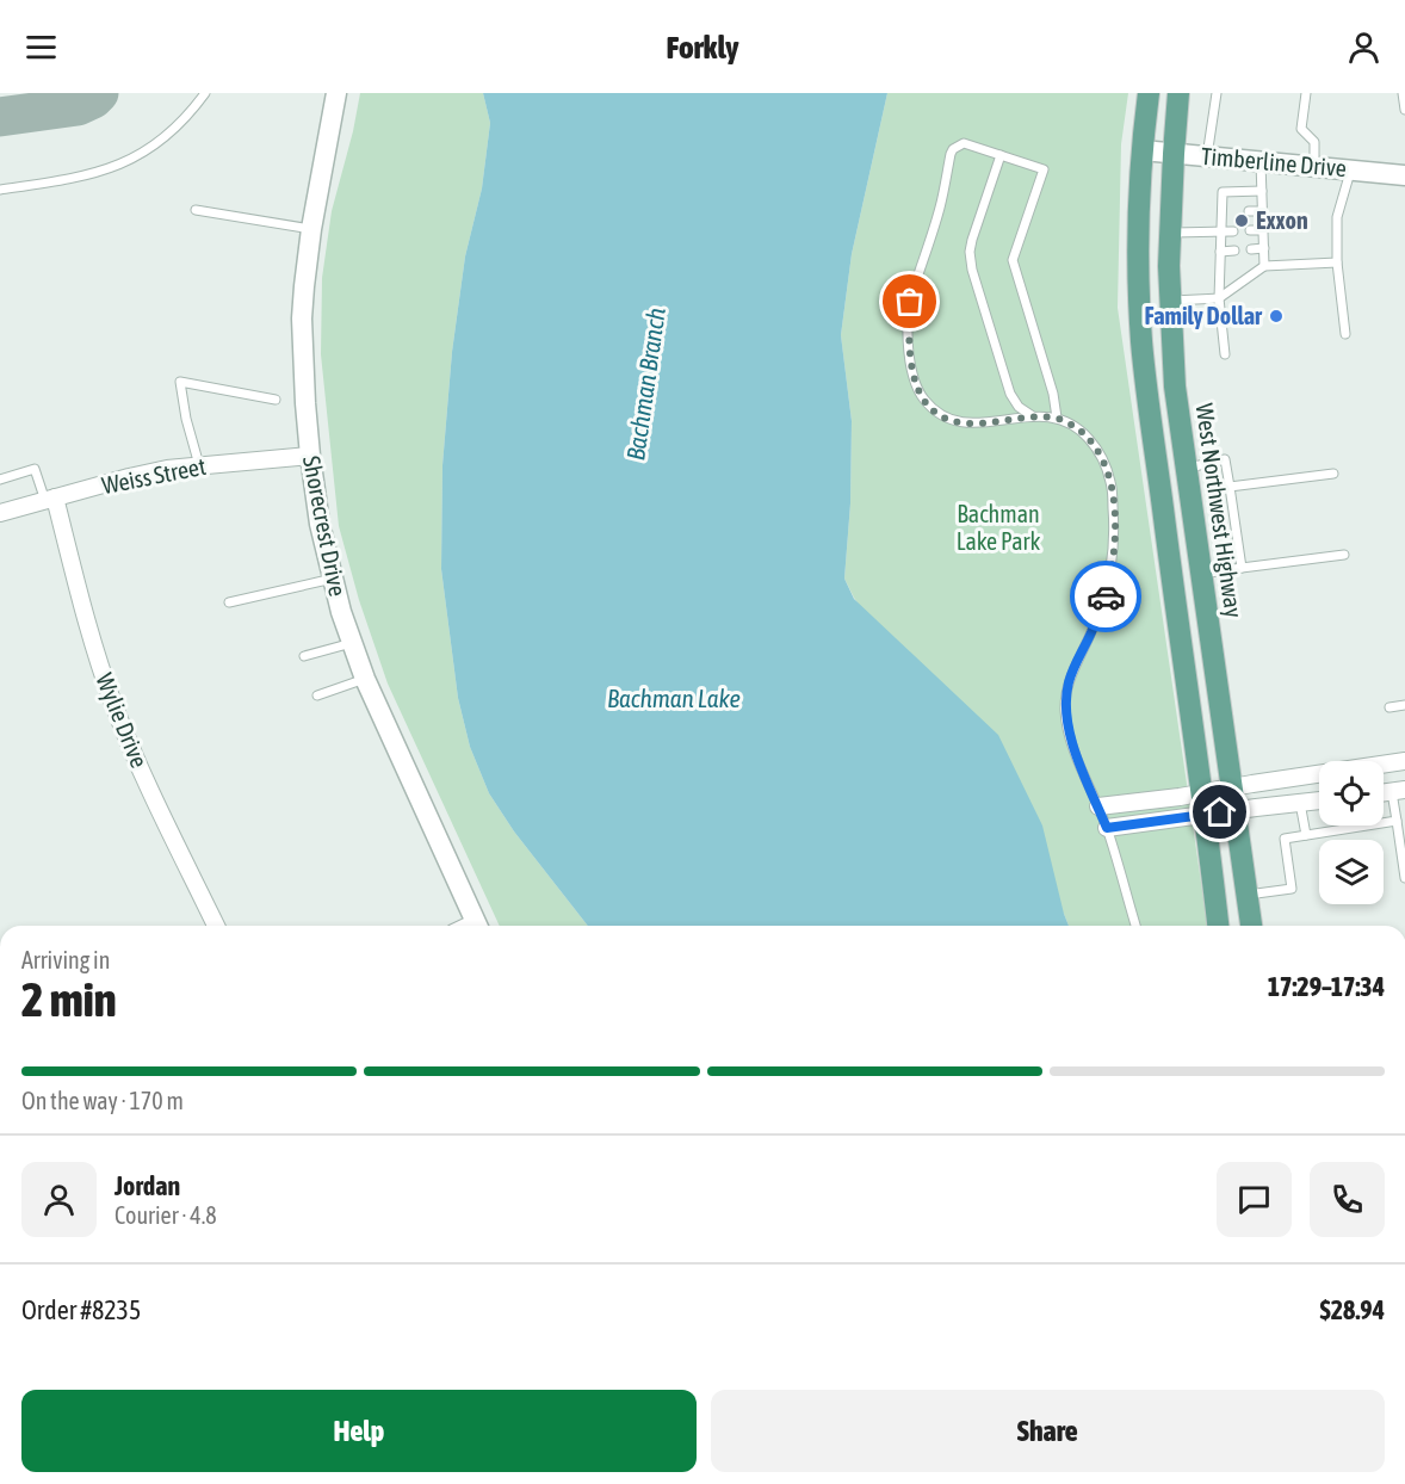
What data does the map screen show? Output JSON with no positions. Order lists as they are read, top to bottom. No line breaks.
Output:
{"streets":{"main road":["West Northwest Highway"],"street":["Timberline Drive","Weiss Street","Shorecrest Drive","Wylie Drive"]},"crossings":[["Timberline Drive","West Northwest Highway"],["Weiss Street","Shorecrest Drive"],["Weiss Street","Wylie Drive"]],"water":["Bachman Branch","Bachman Lake"],"parks":["Bachman Lake Park"],"places":["Exxon","Family Dollar"],"page":{"header":"Forkly","heading":["2 min","Arriving in","17:29–17:34"],"panel":["Jordan","Courier · 4.8","Order #8235","$28.94"],"bar":"On the way · 170 m","buttons":["Help","Share"]}}
